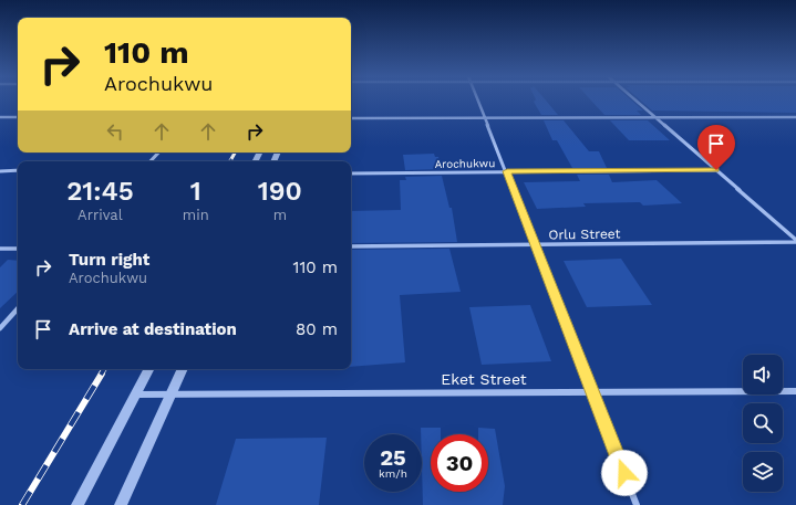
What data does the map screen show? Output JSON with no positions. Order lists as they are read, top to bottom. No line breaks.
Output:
{"streets":{"street":["Arochukwu","Orlu Street","Eket Street"]},"page":{"turn":["110 m","Arochukwu"],"eta":["21:45","Arrival","1","min","190","m"],"list":[{"name":"Turn right","note":"Arochukwu","value":"110 m"},{"name":"Arrive at destination","value":"80 m"}],"speed":"25 km/h","limit":"30"}}
